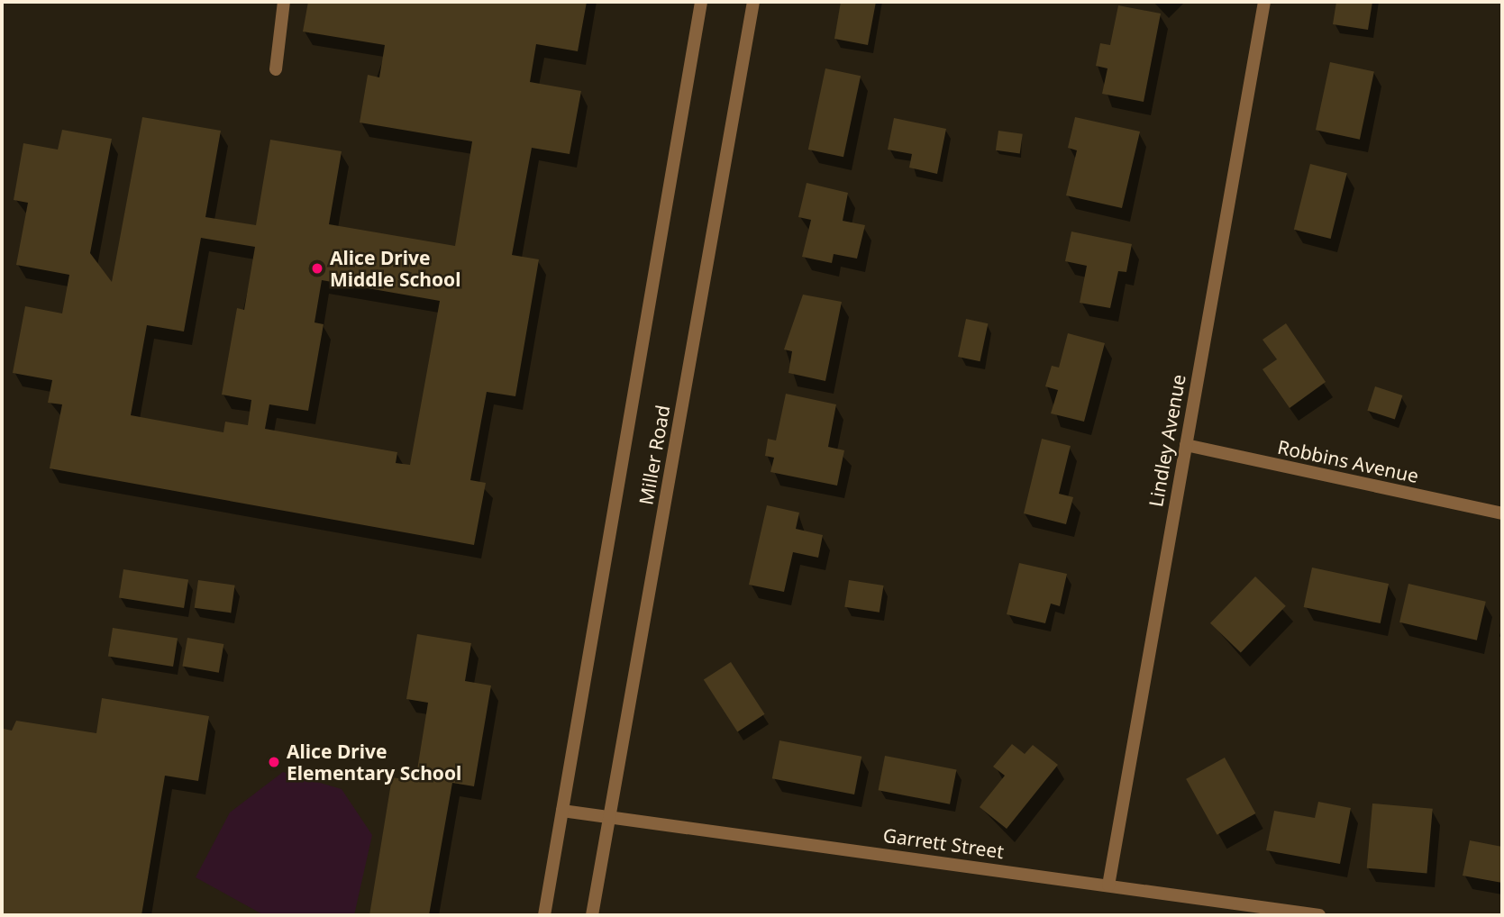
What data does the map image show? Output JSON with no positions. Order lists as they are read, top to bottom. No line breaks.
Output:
{"streets":{"street":["Lindley Avenue","Miller Road","Robbins Avenue","Garrett Street"]},"crossings":[["Lindley Avenue","Robbins Avenue"],["Lindley Avenue","Garrett Street"],["Miller Road","Garrett Street"]],"places":["Alice Drive Middle School","Alice Drive Elementary School"]}
